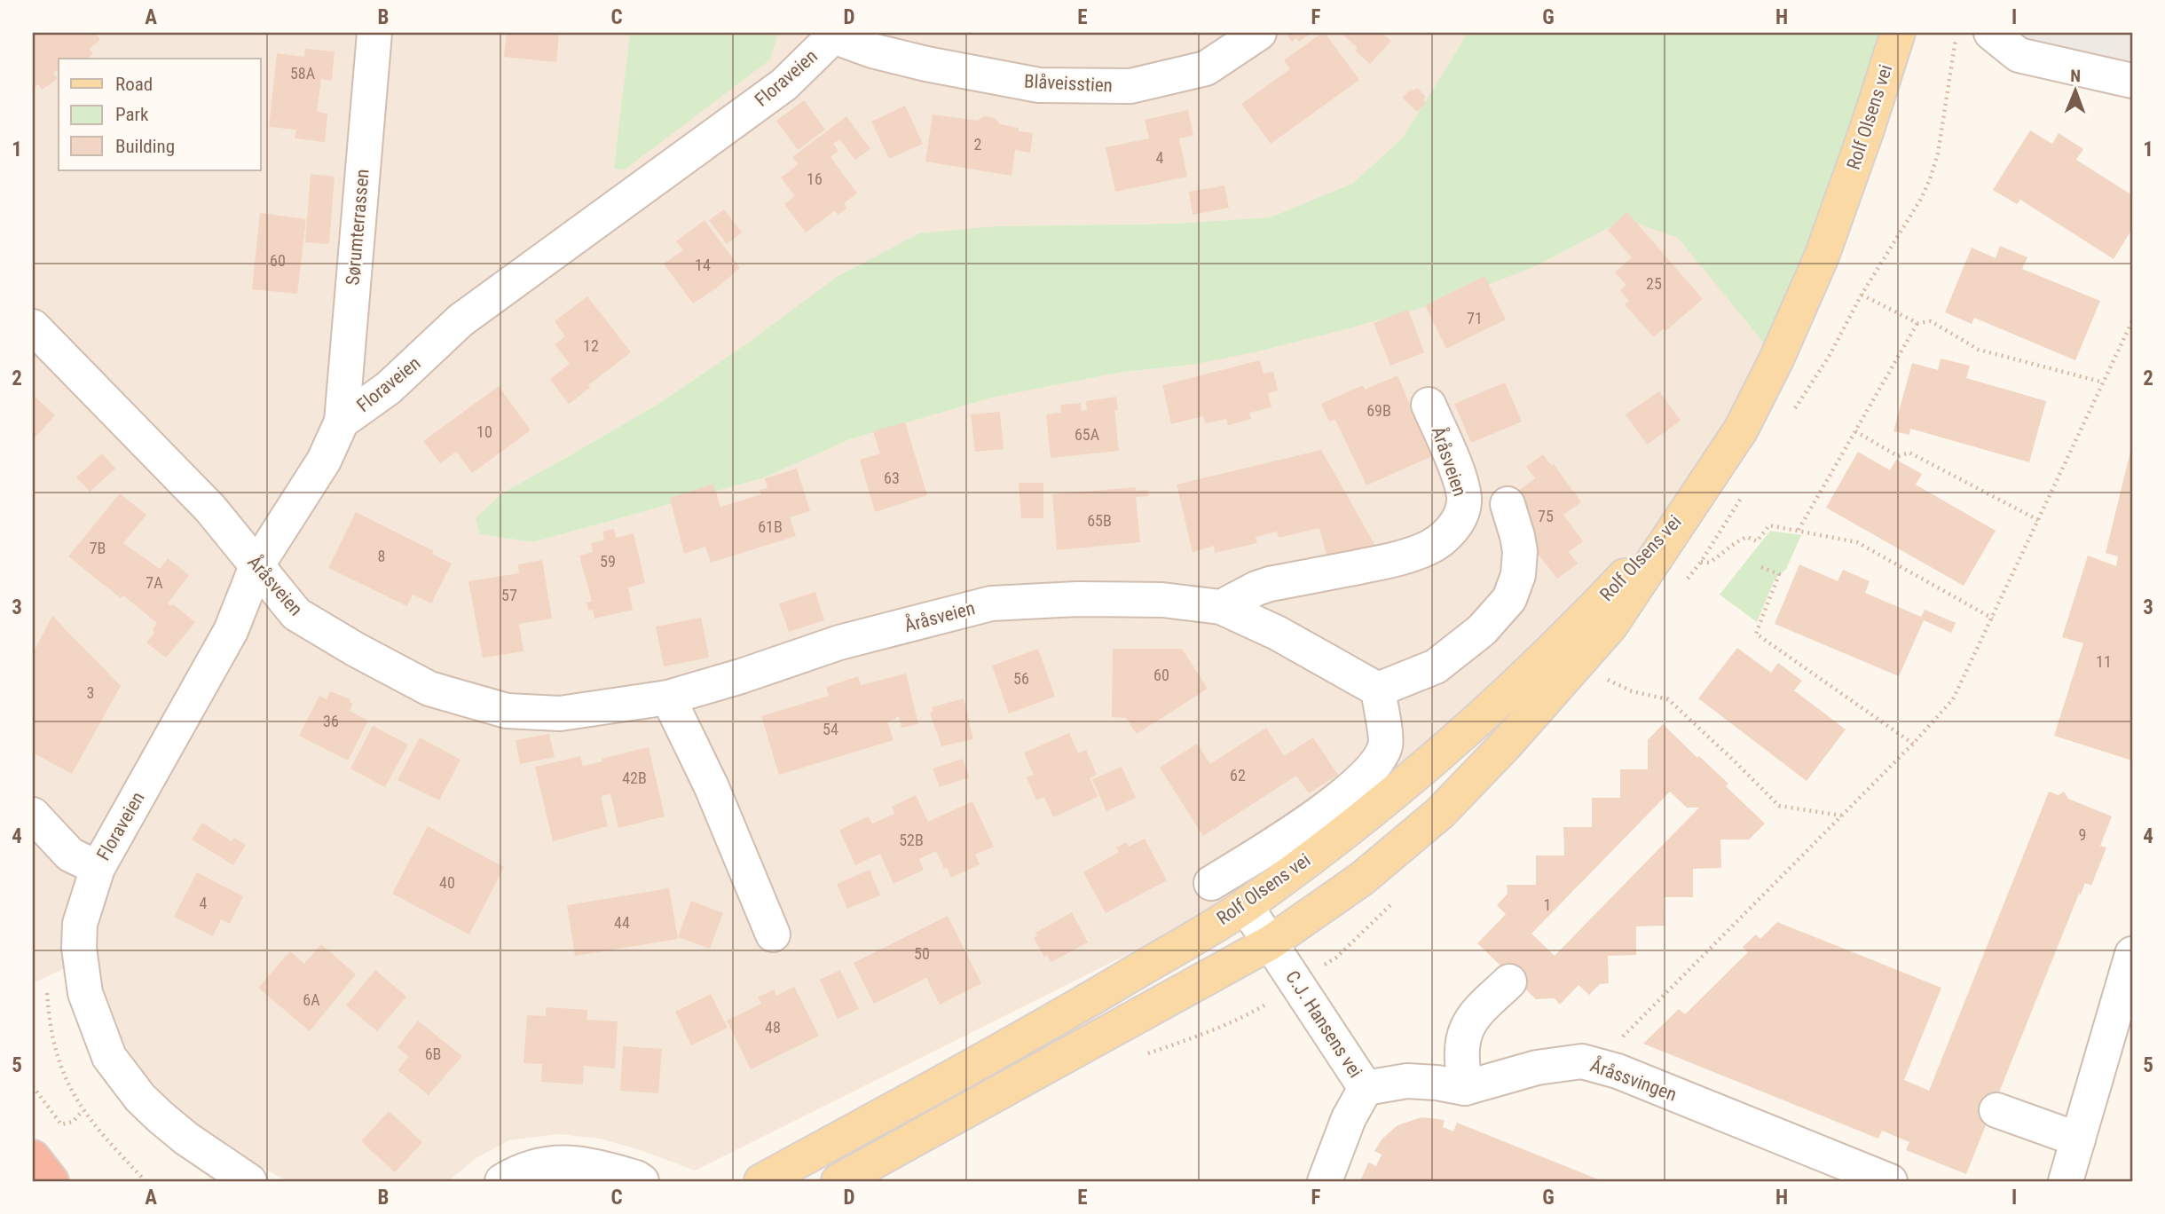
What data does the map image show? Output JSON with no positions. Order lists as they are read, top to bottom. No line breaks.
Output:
{"streets":{"main road":["Rolf Olsens vei"],"street":["Floraveien","Blåveisstien","Sørumterrassen","Åråsveien","C.J. Hansens vei","Åråssvingen"]},"crossings":[["Floraveien","Blåveisstien"],["Floraveien","Sørumterrassen"],["Floraveien","Åråsveien"],["Rolf Olsens vei","C.J. Hansens vei"],["C.J. Hansens vei","Åråssvingen"]],"house_numbers":["58A","2","4","16","60","14","25","71","12","69B","10","65A","63","75","65B","61B","7B","8","59","7A","57","11","60","56","3","36","54","62","42B","9","52B","40","4","1","44","50","6A","48","6B"],"legend":["Road","Park","Building"],"north":"top","grid":{"columns":["A","B","C","D","E","F","G","H","I"],"rows":["1","2","3","4","5"]}}
